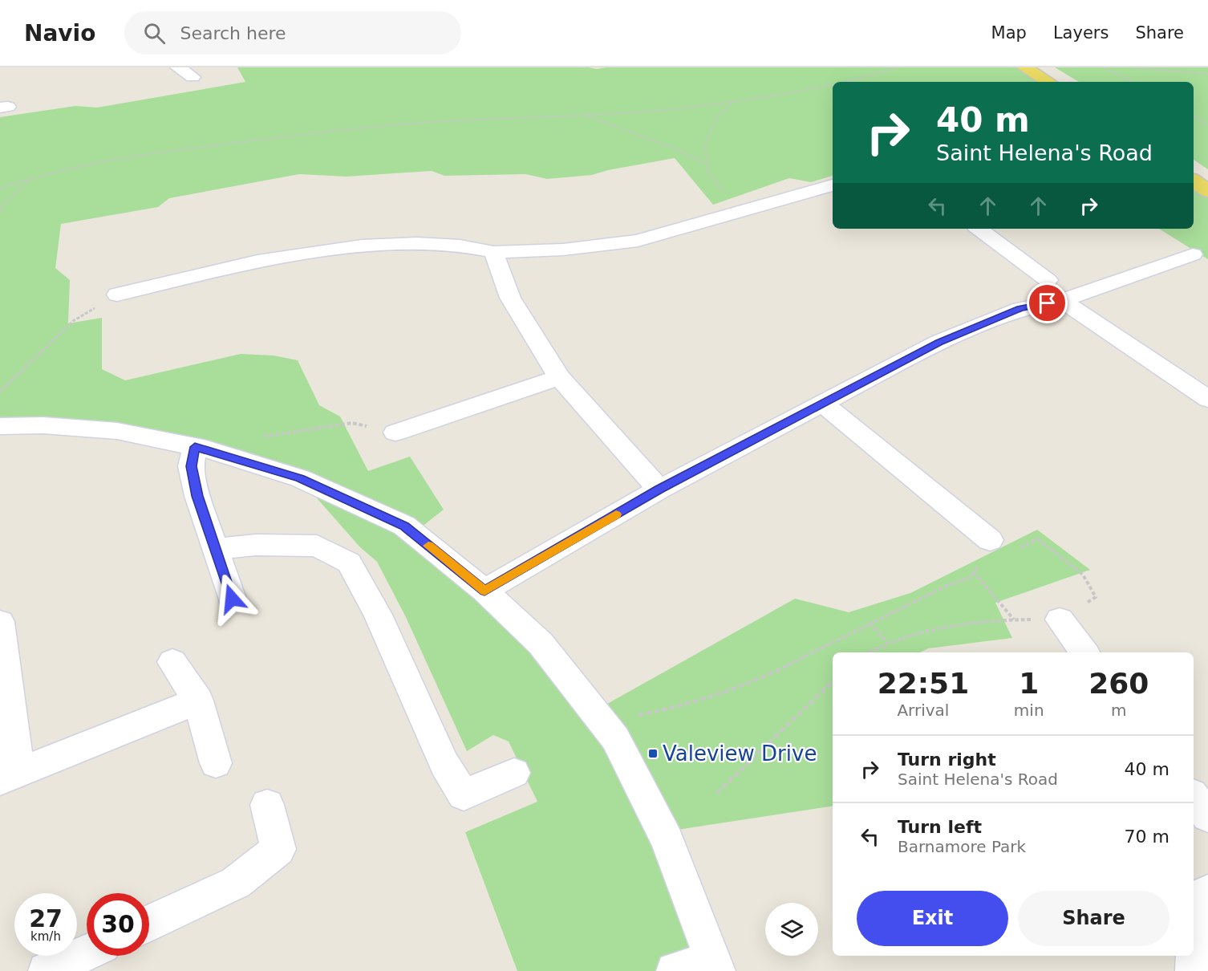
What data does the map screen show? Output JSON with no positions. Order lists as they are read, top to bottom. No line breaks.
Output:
{"places":{"transit":["Valeview Drive"]},"page":{"header":"Navio","search":"Search here","nav":["Map","Layers","Share"],"turn":["40 m","Saint Helena's Road"],"eta":["22:51","Arrival","1","min","260","m"],"list":[{"name":"Turn right","note":"Saint Helena's Road","value":"40 m"},{"name":"Turn left","note":"Barnamore Park","value":"70 m"}],"buttons":["Exit","Share"],"speed":"27 km/h","limit":"30"}}
